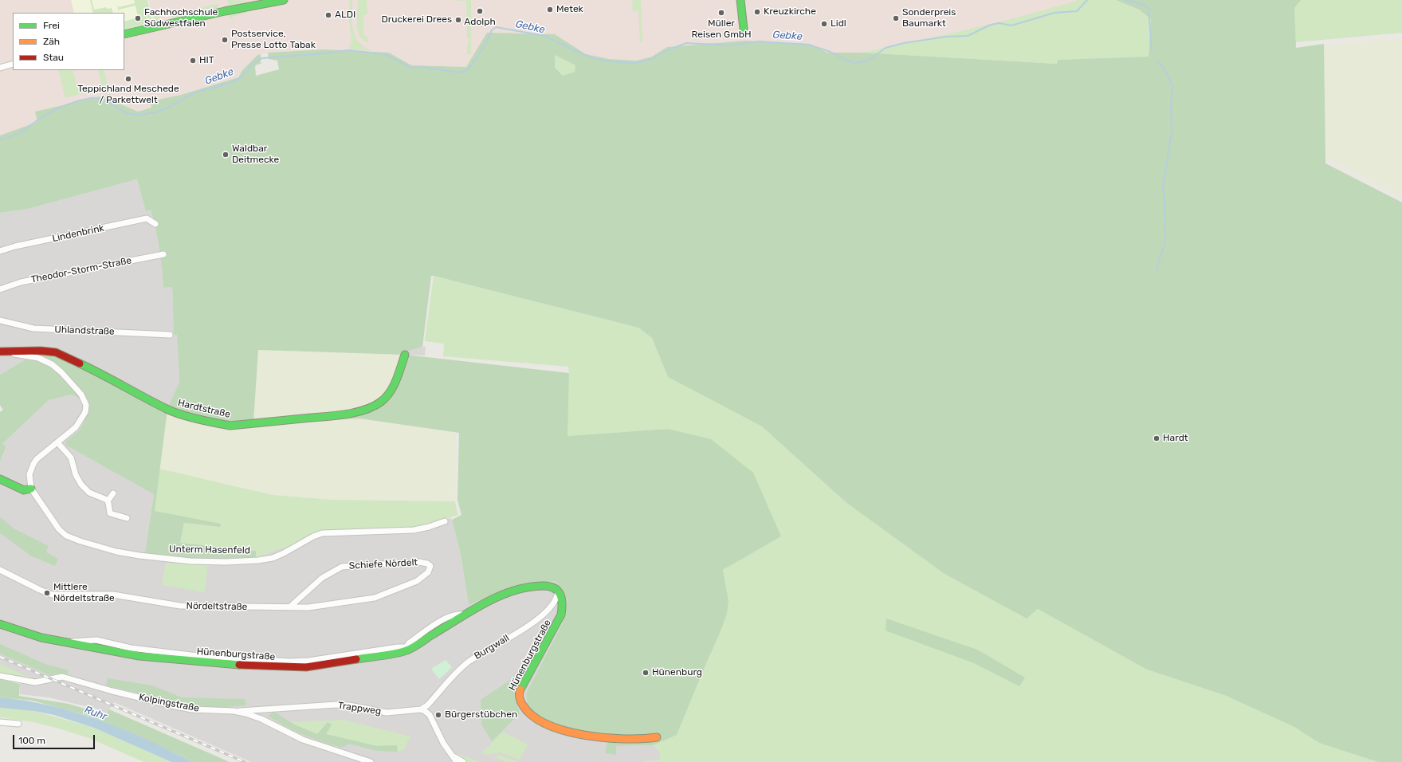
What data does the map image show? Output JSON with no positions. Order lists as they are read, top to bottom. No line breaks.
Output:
{"streets":{"street":["Lindenbrink","Theodor-Storm-Straße","Uhlandstraße","Hardtstraße","Unterm Hasenfeld","Schiefe Nördelt","Nördeltstraße","Burgwall","Hünenburgstraße","Kolpingstraße","Trappweg"]},"crossings":[["Schiefe Nördelt","Nördeltstraße"],["Burgwall","Hünenburgstraße"],["Burgwall","Trappweg"],["Kolpingstraße","Trappweg"]],"water":["Gebke","Ruhr"],"places":["Metek","Adolph","Kreuzkirche","Müller Reisen GmbH","ALDI","Fachhochschule Südwestfalen","Sonderpreis Baumarkt","Druckerei Drees","Lidl","Postservice, Presse Lotto Tabak","HIT","Teppichland Meschede / Parkettwelt","Waldbar Deitmecke","Hardt","Mittlere Nördeltstraße","Hünenburg","Bürgerstübchen"],"legend":["Frei","Zäh","Stau"],"scale_bar":"100 m"}
